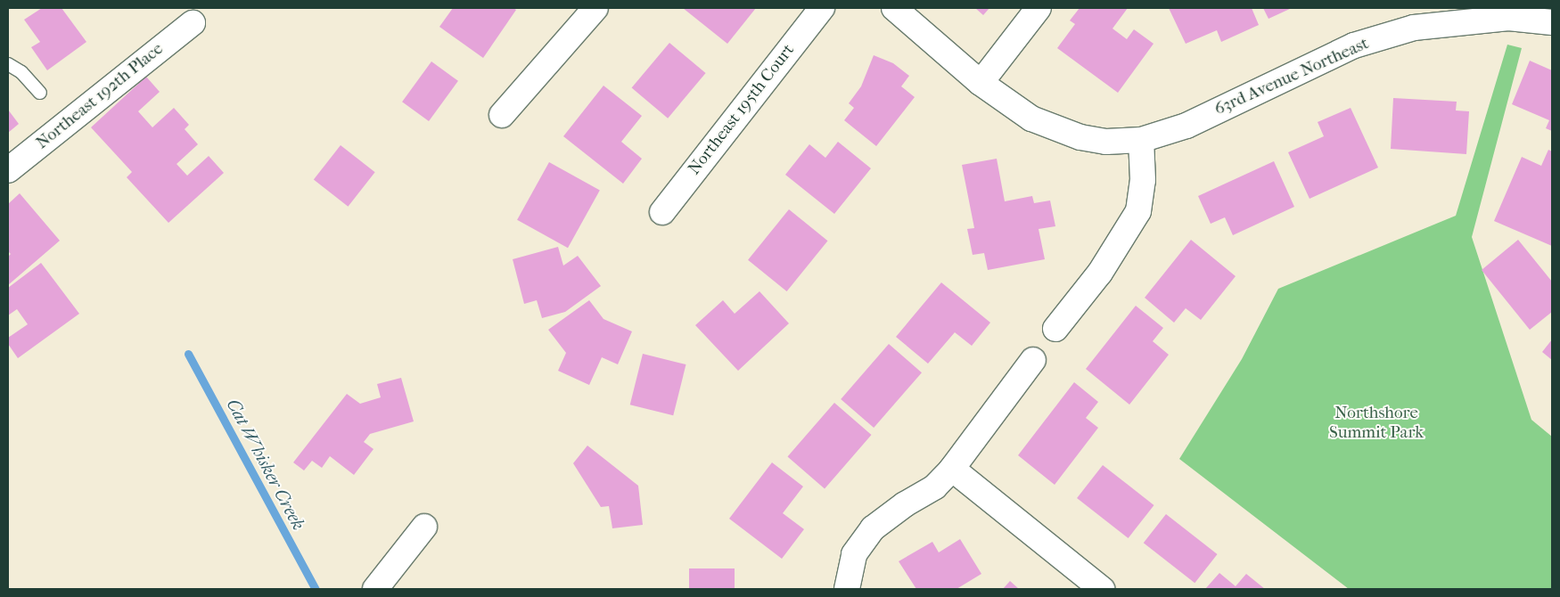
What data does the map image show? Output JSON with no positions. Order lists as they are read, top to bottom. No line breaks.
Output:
{"streets":{"street":["63rd Avenue Northeast","Northeast 192th Place","Northeast 195th Court"]},"water":["Cat Whisker Creek"],"parks":["Northshore Summit Park"]}
